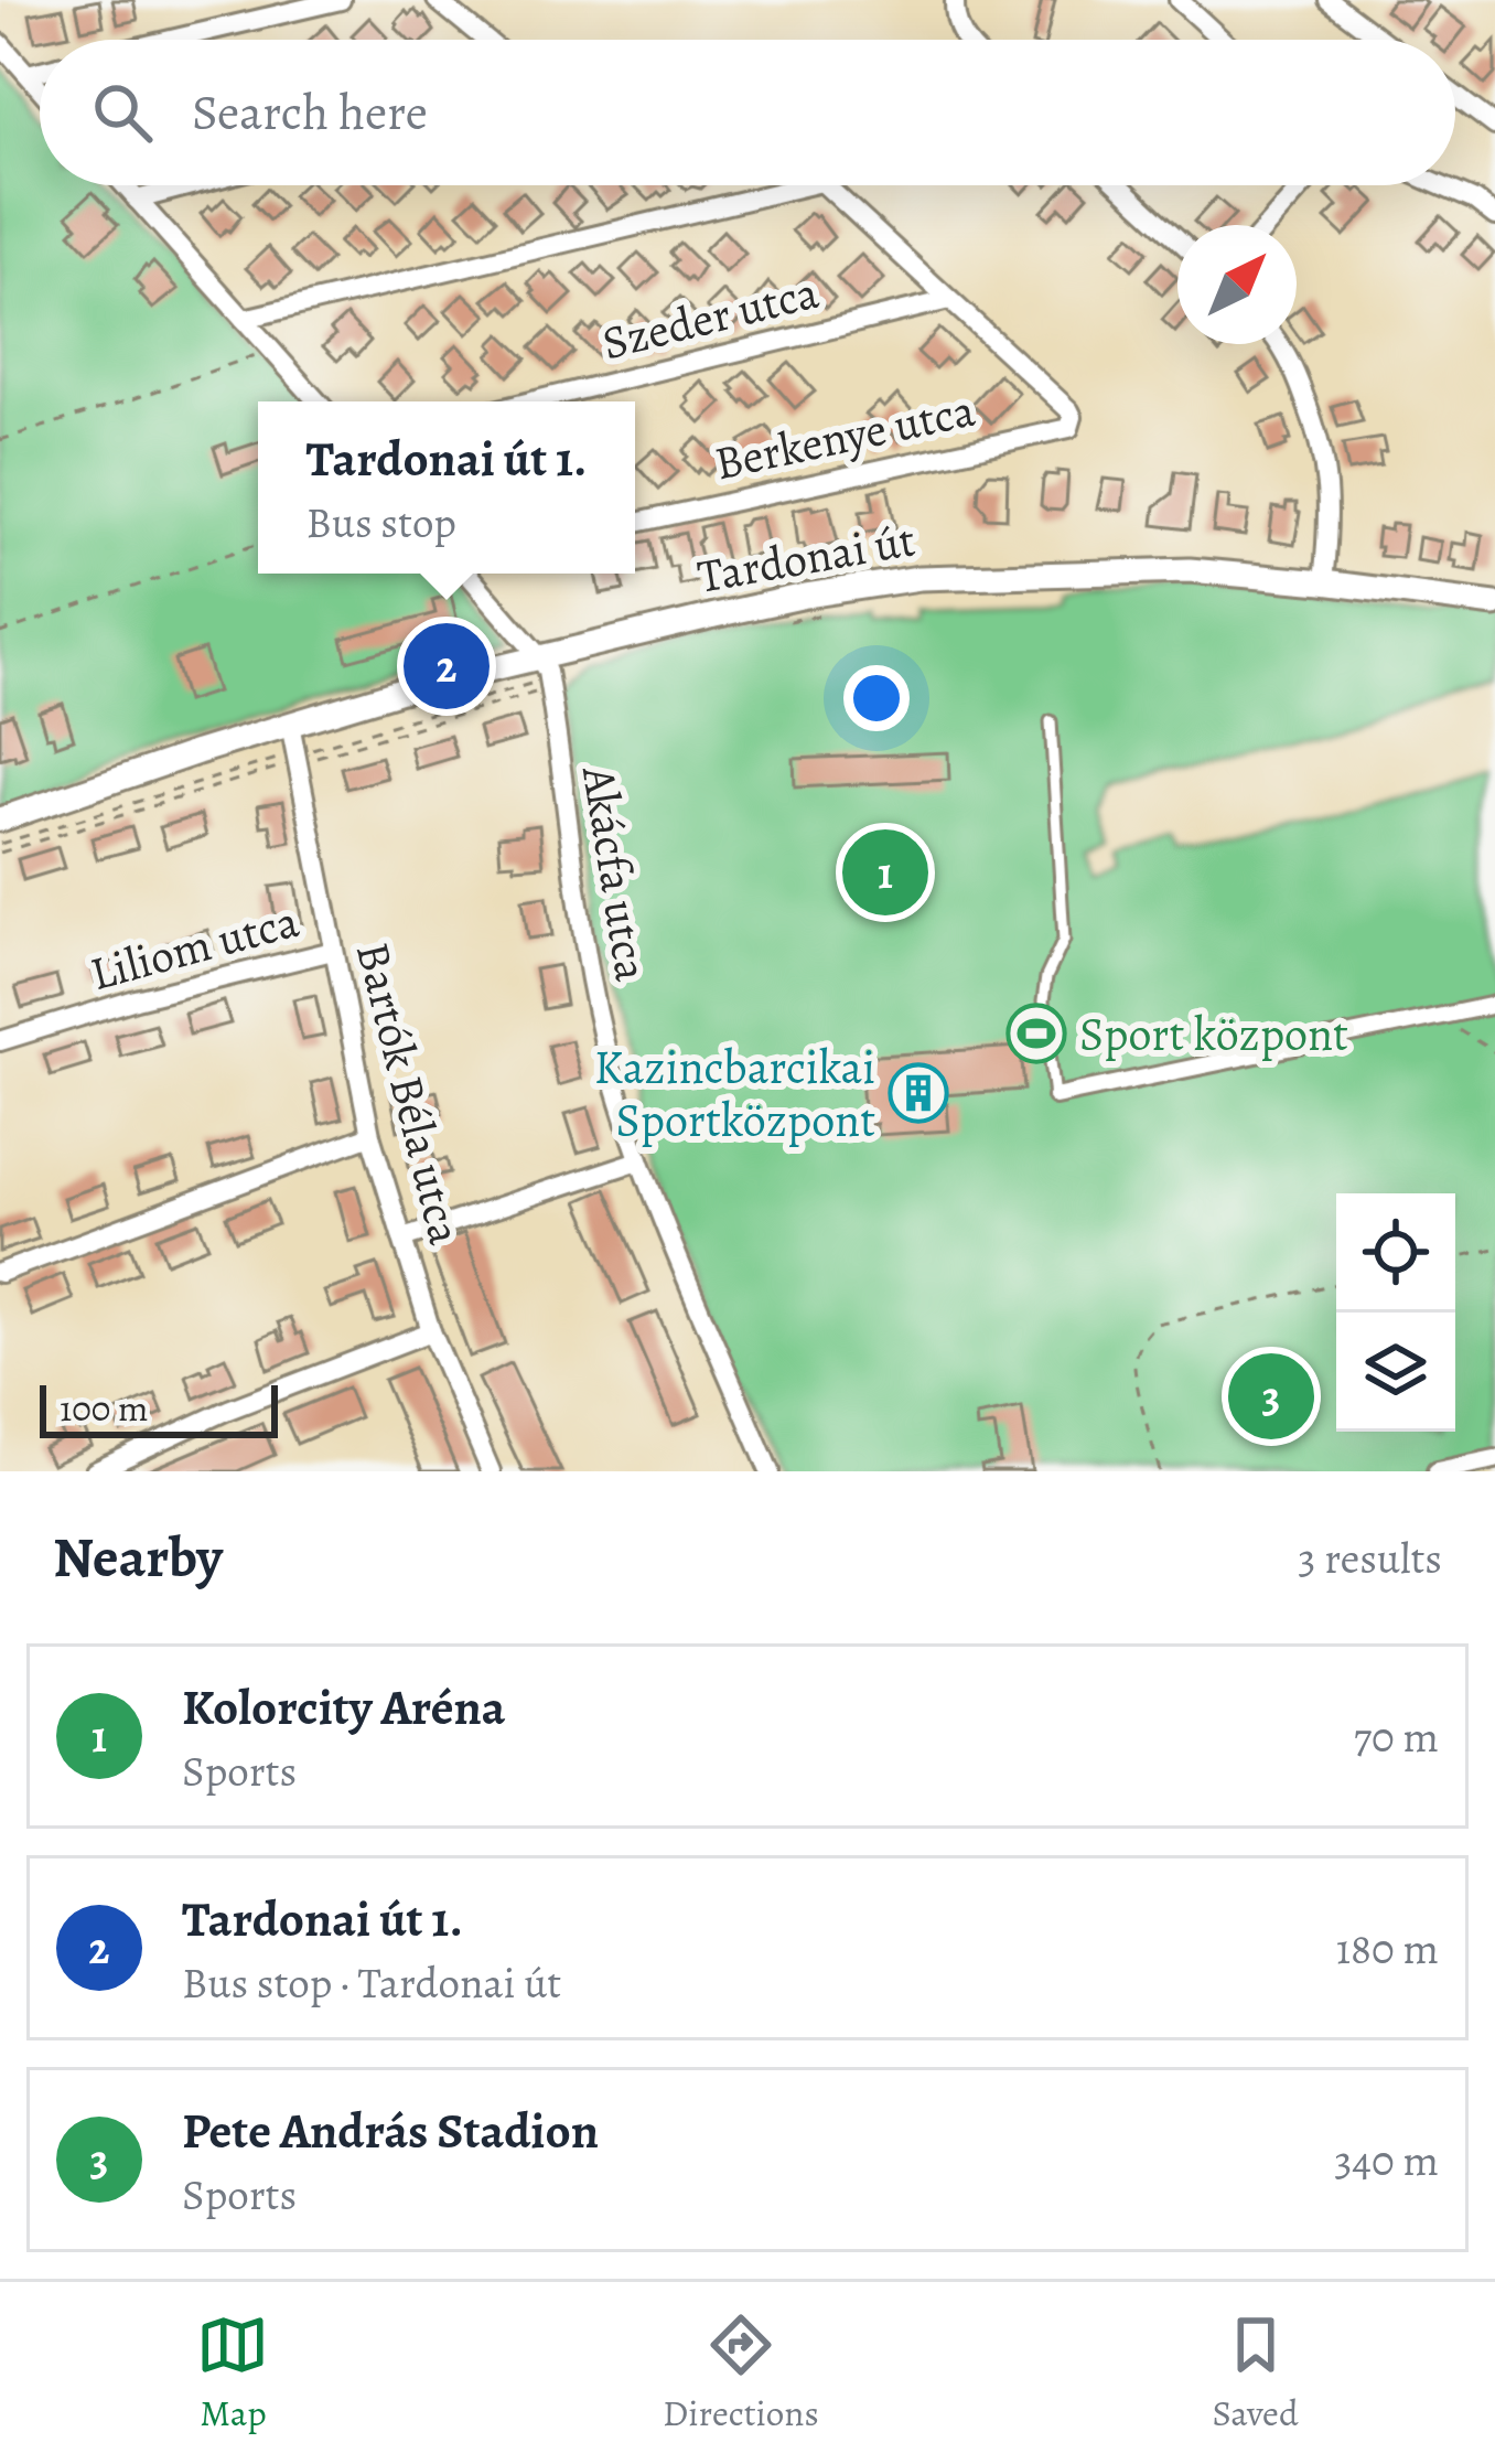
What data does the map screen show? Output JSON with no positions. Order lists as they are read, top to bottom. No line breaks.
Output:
{"streets":{"street":["Szeder utca","Berkenye utca","Tardonai út","Akácfa utca","Liliom utca","Bartók Béla utca"]},"crossings":[["Szeder utca","Berkenye utca"],["Tardonai út","Akácfa utca"],["Tardonai út","Bartók Béla utca"],["Liliom utca","Bartók Béla utca"]],"places":{"sports":["Sport központ"],"building":["Kazincbarcikai Sportközpont"]},"scale_bar":"100 m","north":"top right","page":{"search":"Search here","popup":["Tardonai út 1.","Bus stop"],"pins":["2","1","3"],"scale":"100 m","heading":["Nearby","3 results"],"list":[{"mark":"1","name":"Kolorcity Aréna","note":"Sports","value":"70 m"},{"mark":"2","name":"Tardonai út 1.","note":"Bus stop · Tardonai út","value":"180 m"},{"mark":"3","name":"Pete András Stadion","note":"Sports","value":"340 m"}],"nav":["Map","Directions","Saved"]}}
